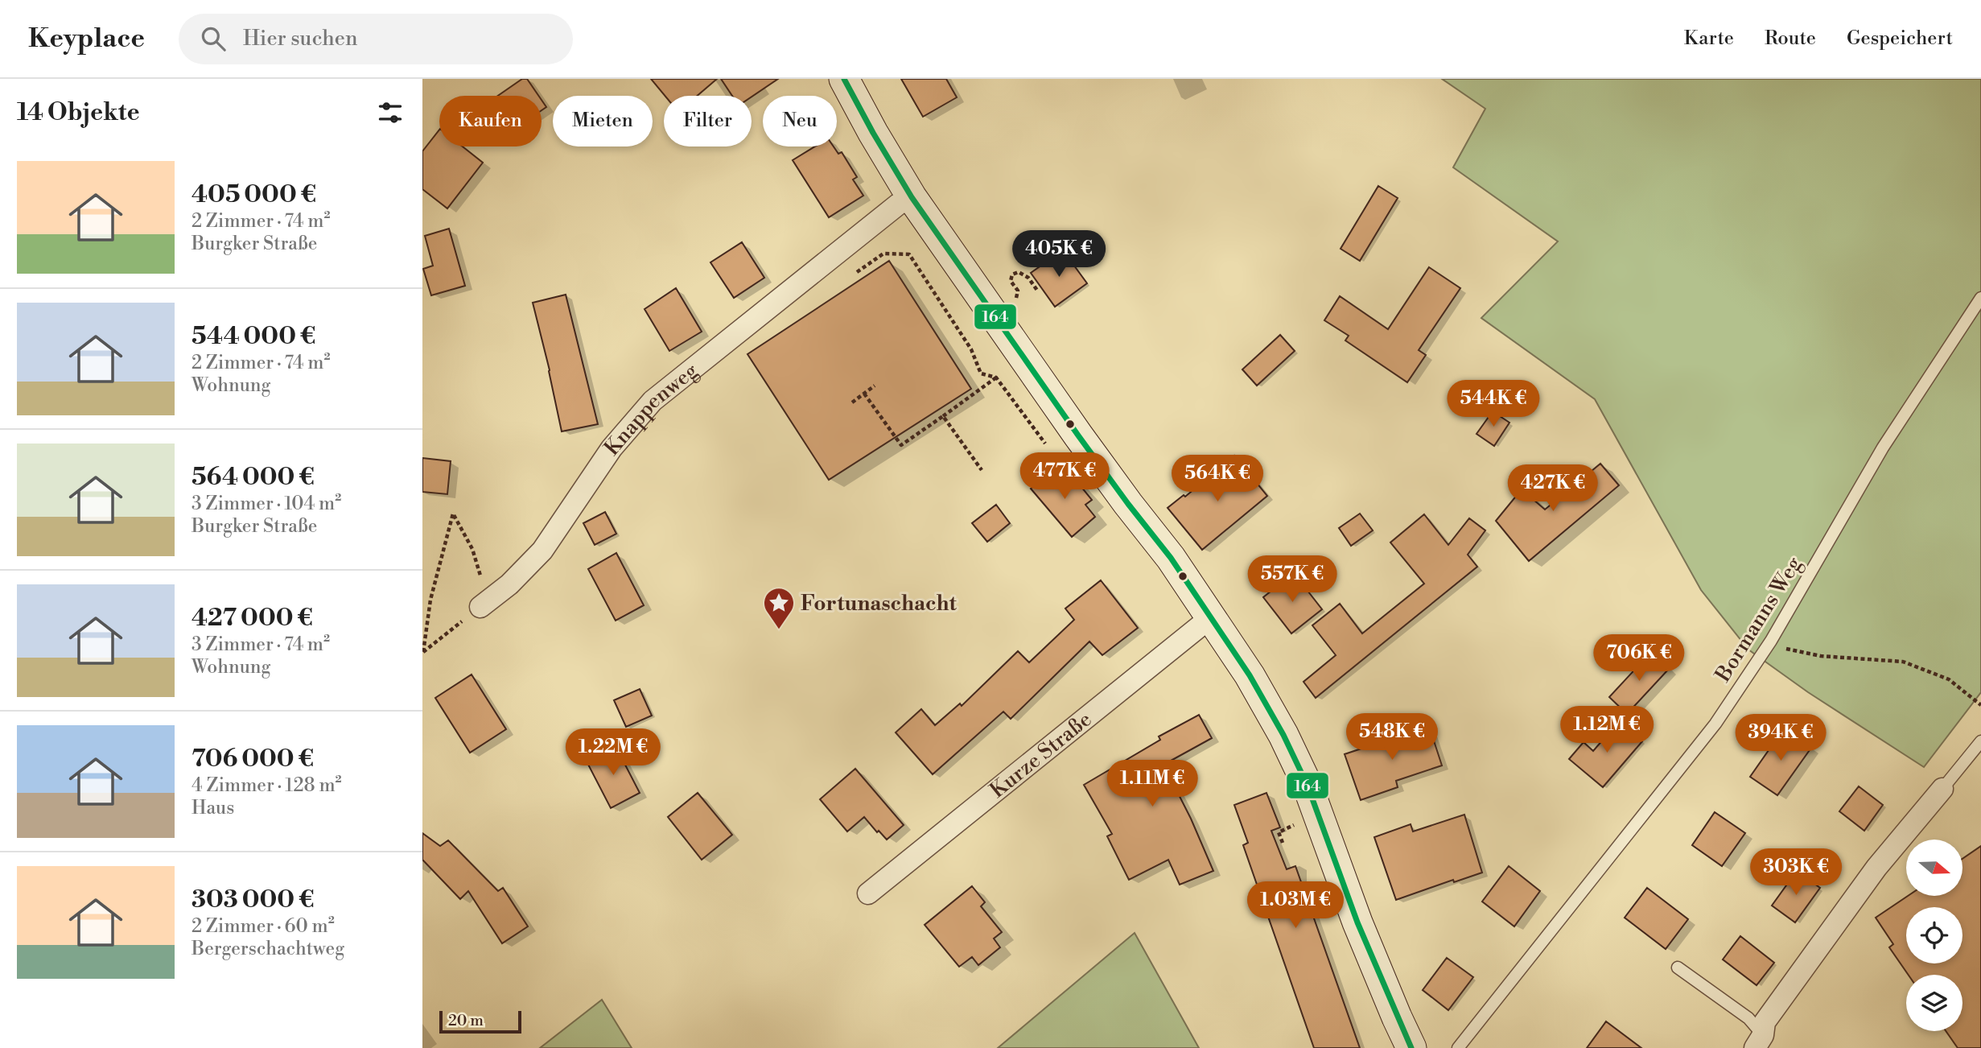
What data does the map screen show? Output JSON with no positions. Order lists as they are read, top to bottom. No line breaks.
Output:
{"streets":{"street":["Knappenweg","Kurze Straße"],"lane":["Bormanns Weg"]},"places":{"place":["Fortunaschacht"]},"lines":["transit line 164"],"scale_bar":"20 m","north":"right","page":{"header":"Keyplace","search":"Hier suchen","nav":["Karte","Route","Gespeichert"],"heading":"14 Objekte","chip":["Kaufen","Mieten","Filter","Neu"],"list":[{"name":"405 000 €","note":"2 Zimmer · 74 m² · Burgker Straße"},{"name":"544 000 €","note":"2 Zimmer · 74 m² · Wohnung"},{"name":"564 000 €","note":"3 Zimmer · 104 m² · Burgker Straße"},{"name":"427 000 €","note":"3 Zimmer · 74 m² · Wohnung"},{"name":"706 000 €","note":"4 Zimmer · 128 m² · Haus"},{"name":"303 000 €","note":"2 Zimmer · 60 m² · Bergerschachtweg"}],"price":["405K €","544K €","477K €","564K €","427K €","557K €","706K €","1.12M €","548K €","394K €","1.22M €","1.11M €","303K €","1.03M €"],"scale":"20 m"}}
